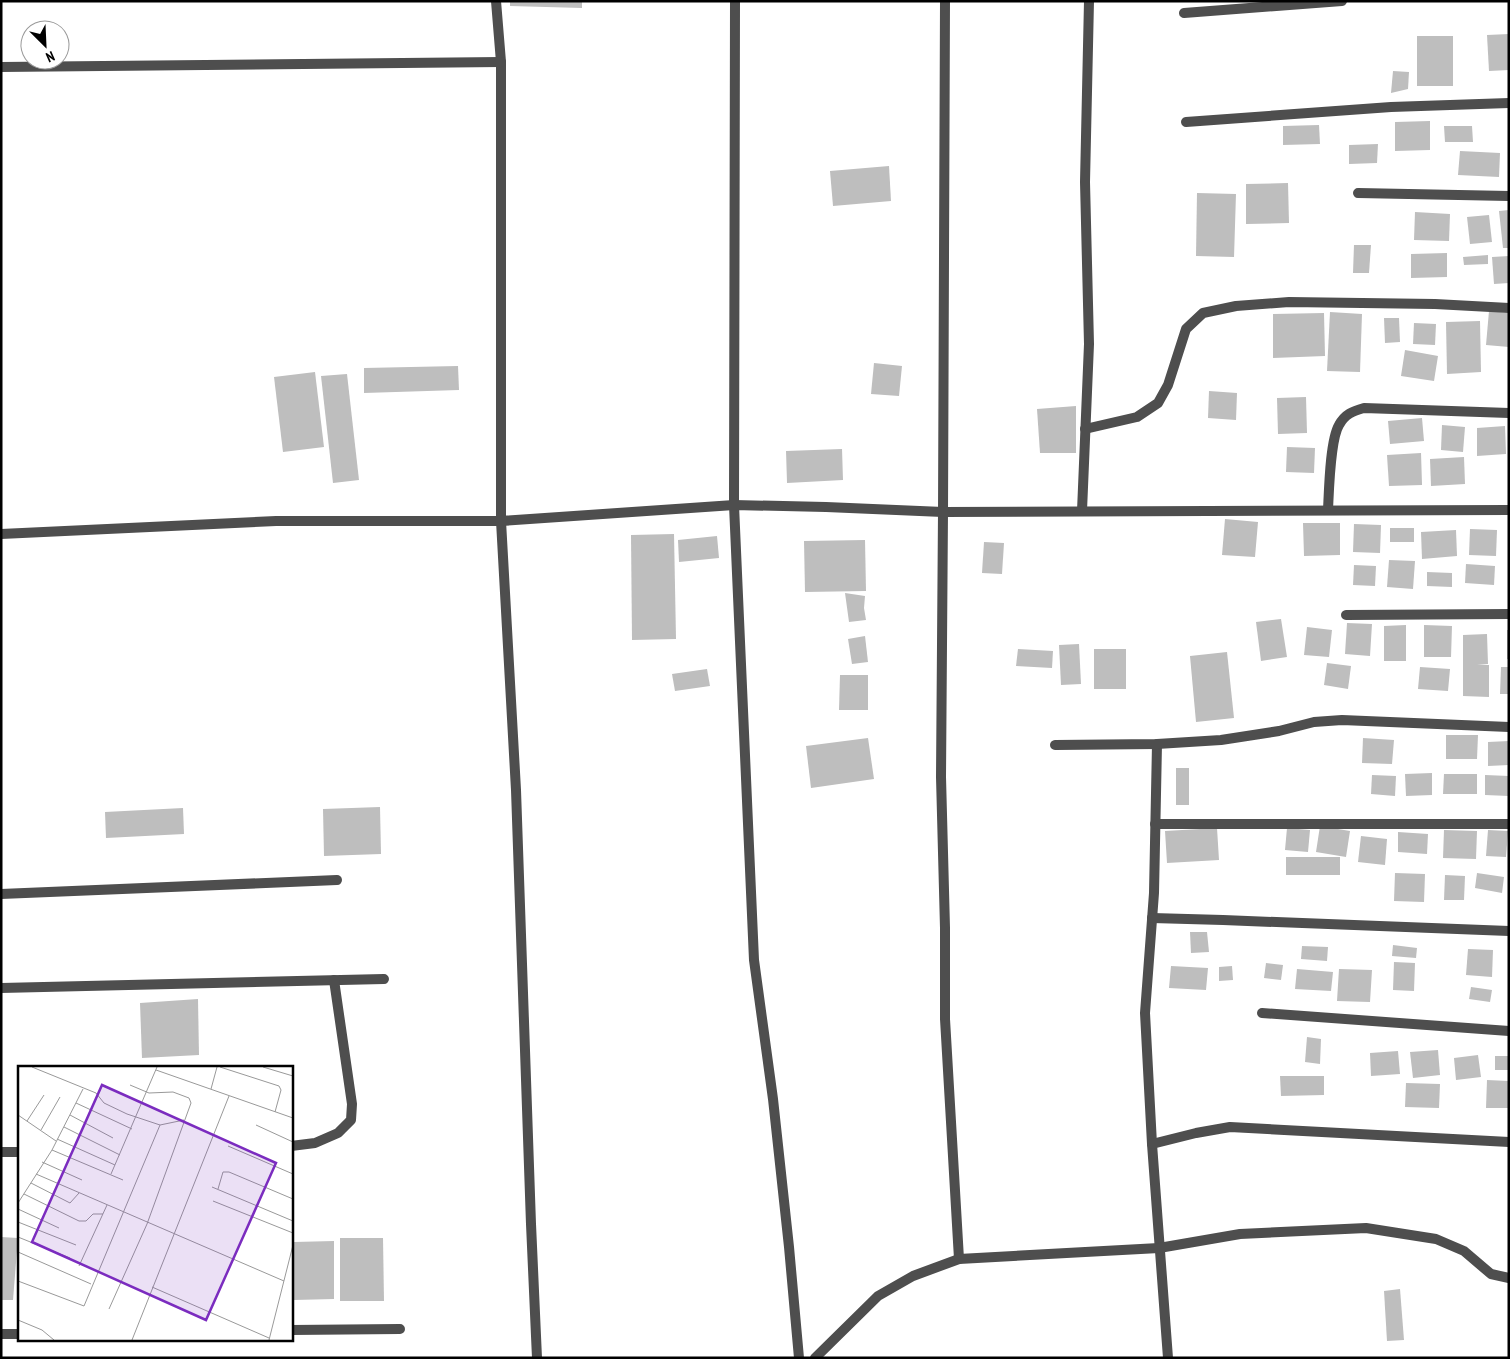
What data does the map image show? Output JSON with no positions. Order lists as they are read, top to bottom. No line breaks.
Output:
{"north":"bottom right"}
